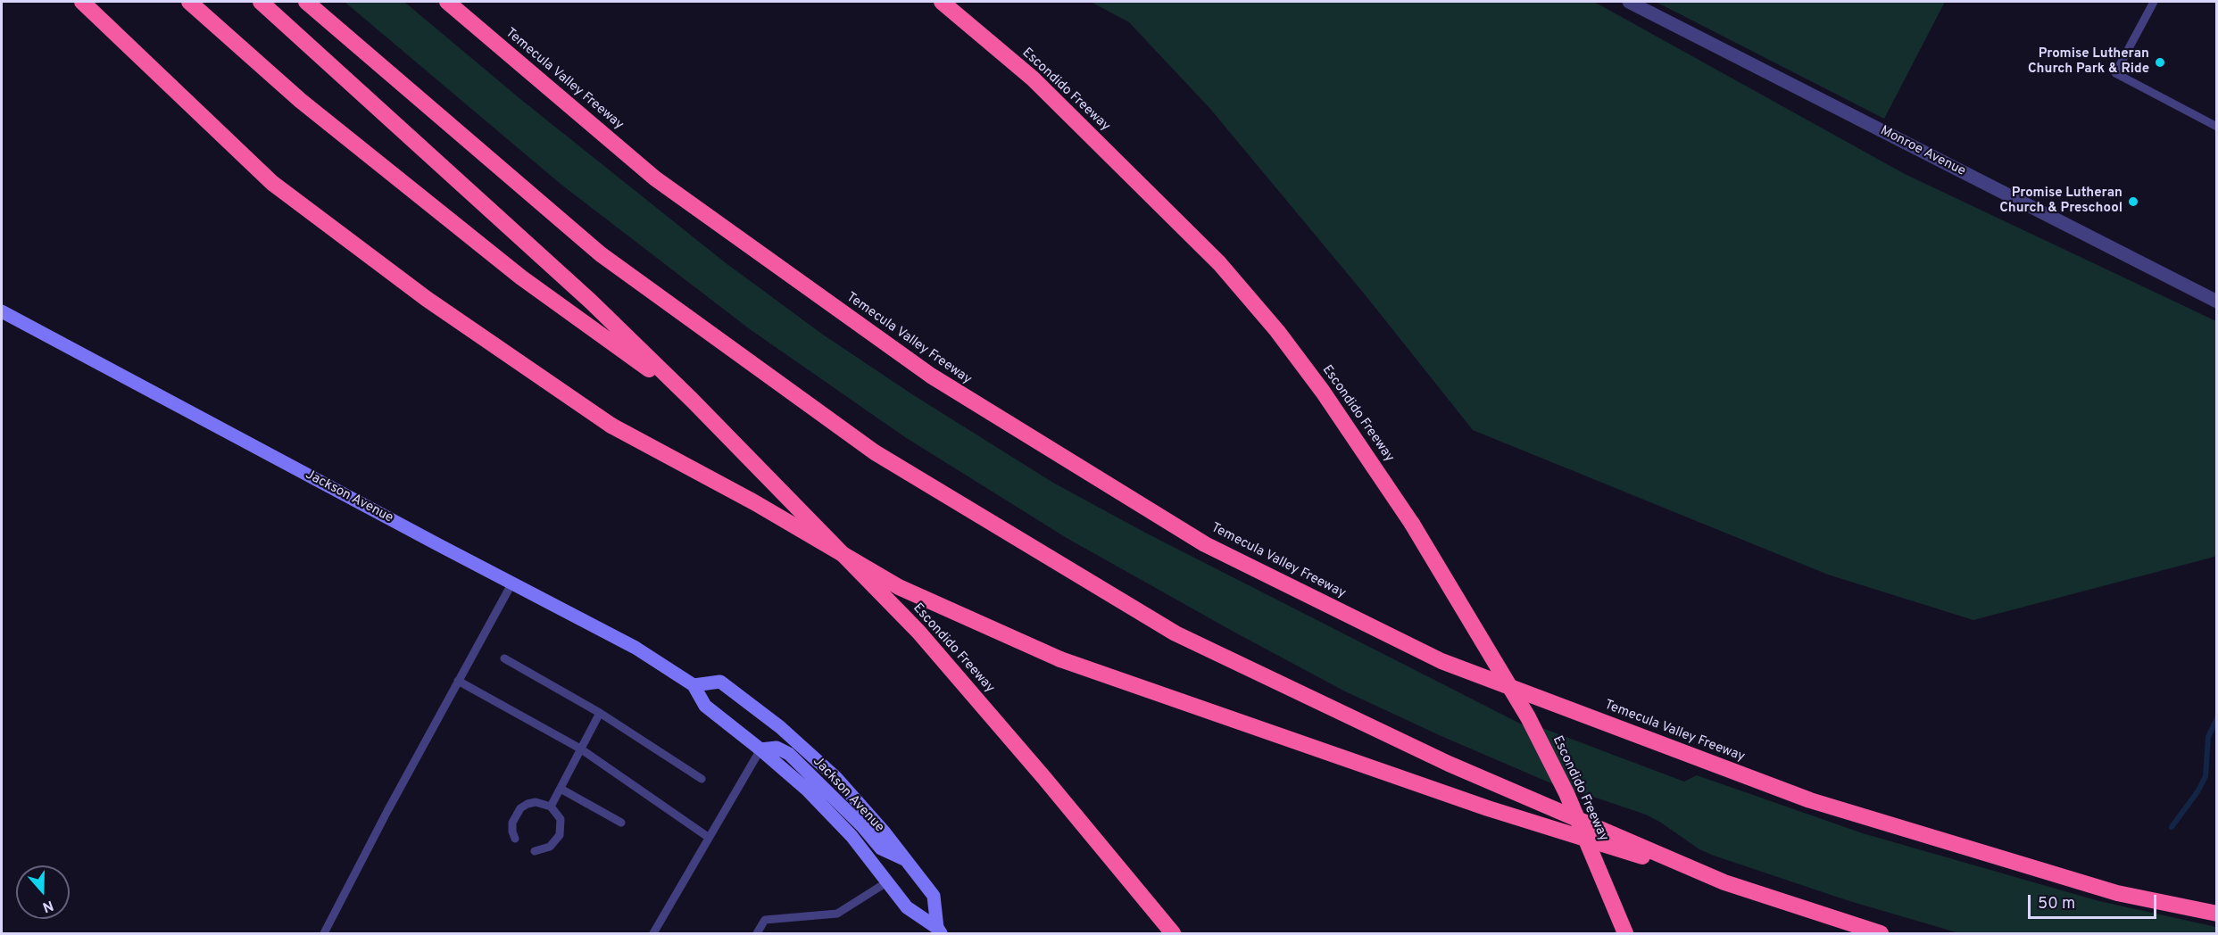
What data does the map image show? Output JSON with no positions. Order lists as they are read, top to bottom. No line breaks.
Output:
{"streets":{"highway":["Temecula Valley Freeway","Escondido Freeway"],"main road":["Jackson Avenue"],"street":["Monroe Avenue"]},"places":["Promise Lutheran Church Park & Ride","Promise Lutheran Church & Preschool"],"scale_bar":"50 m","north":"bottom"}
